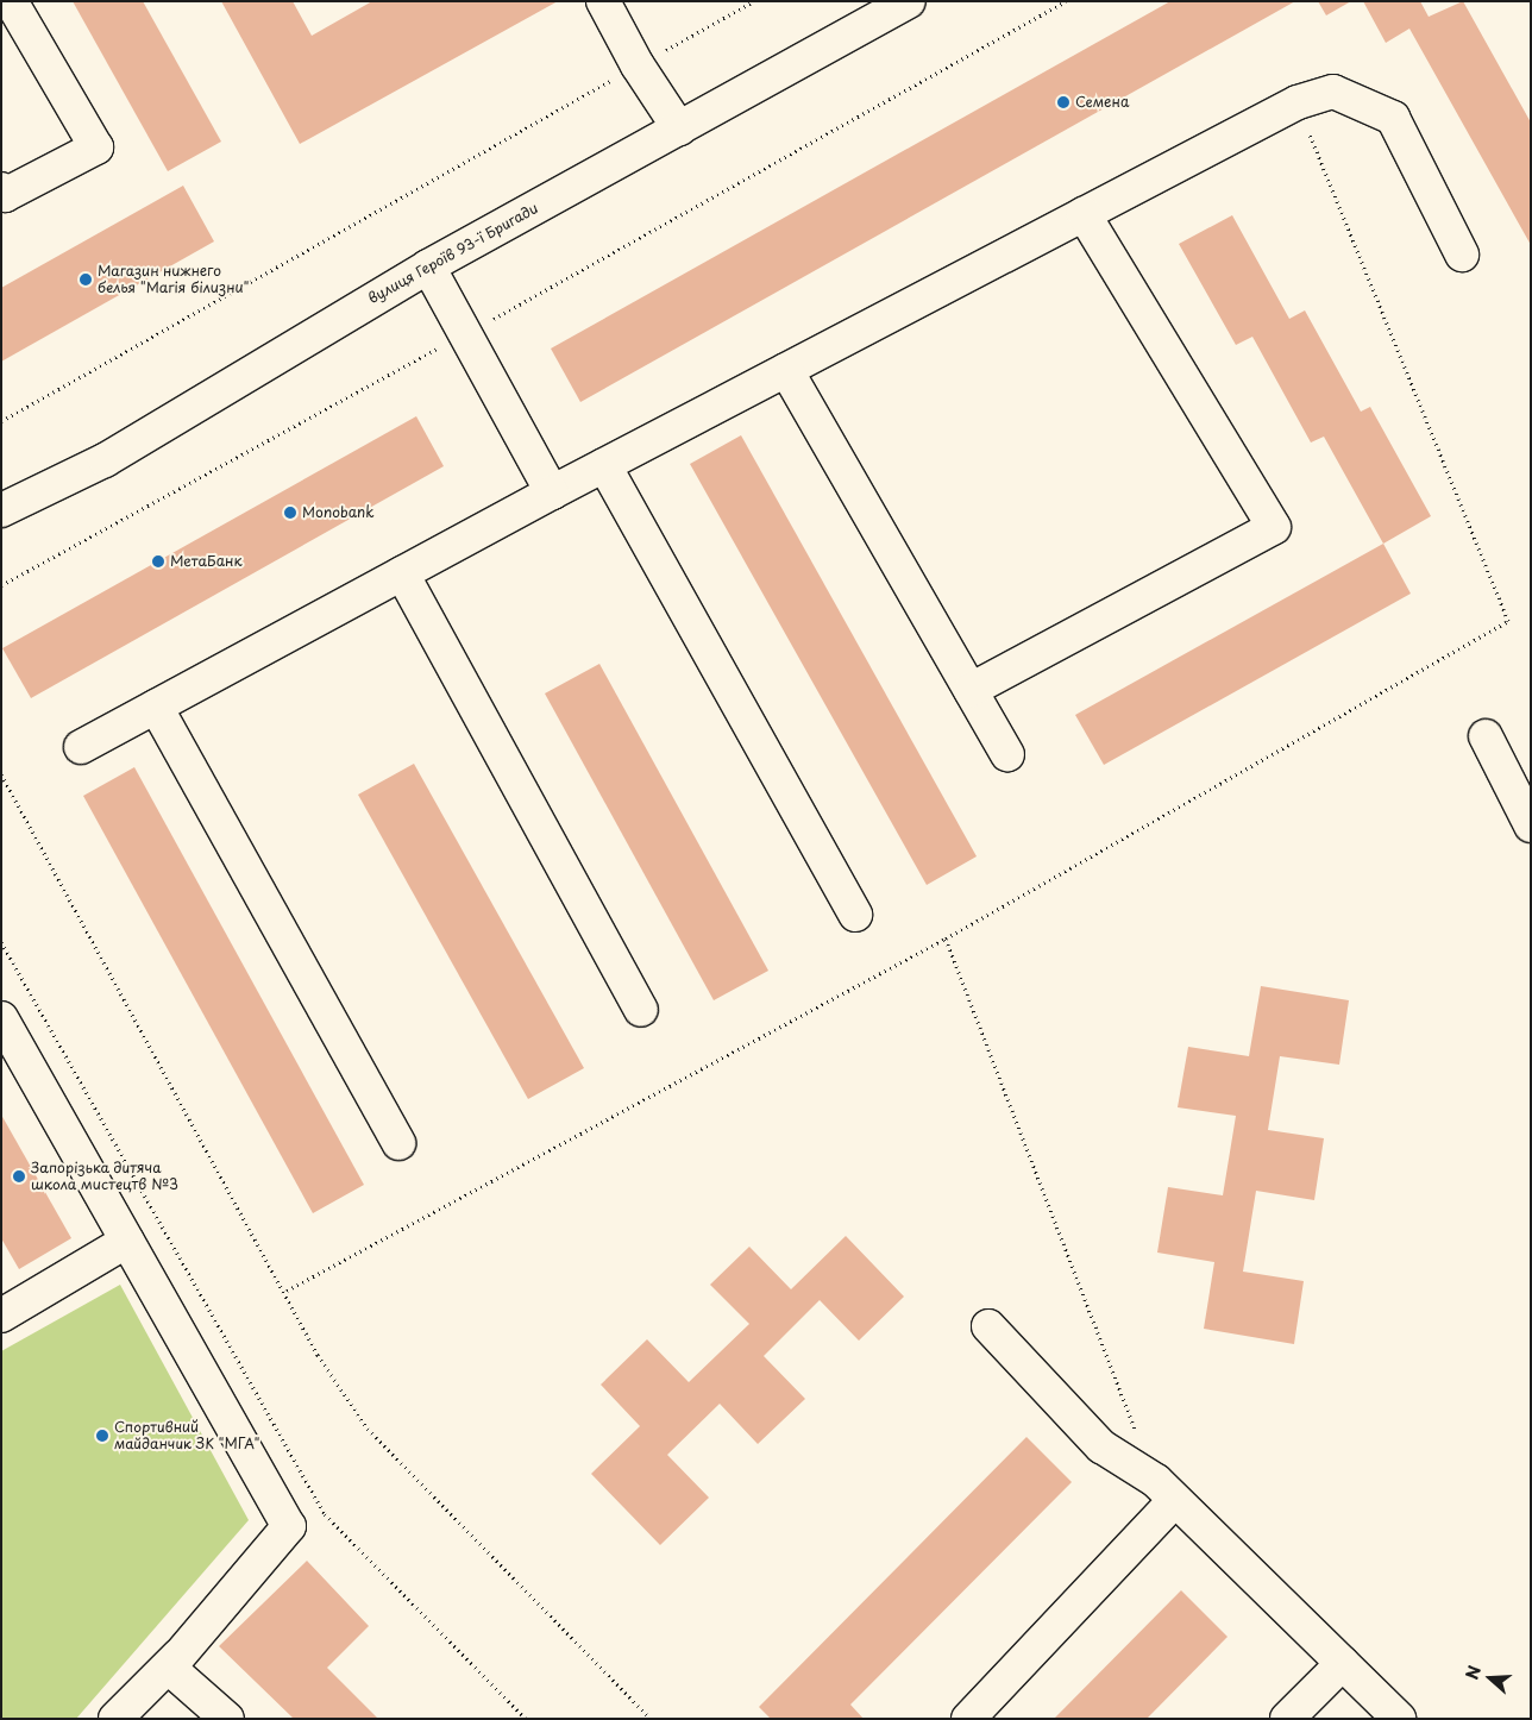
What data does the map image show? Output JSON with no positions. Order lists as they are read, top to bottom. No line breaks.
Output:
{"streets":{"street":["вулиця Героїв 93-ї Бригади"]},"places":["Семена","Магазин нижнего белья \"Магія білизни\"","Monobank","МетаБанк","Запорізька дитяча школа мистецтв №3","Спортивний майданчик ЗК \"МГА\""],"north":"left"}
